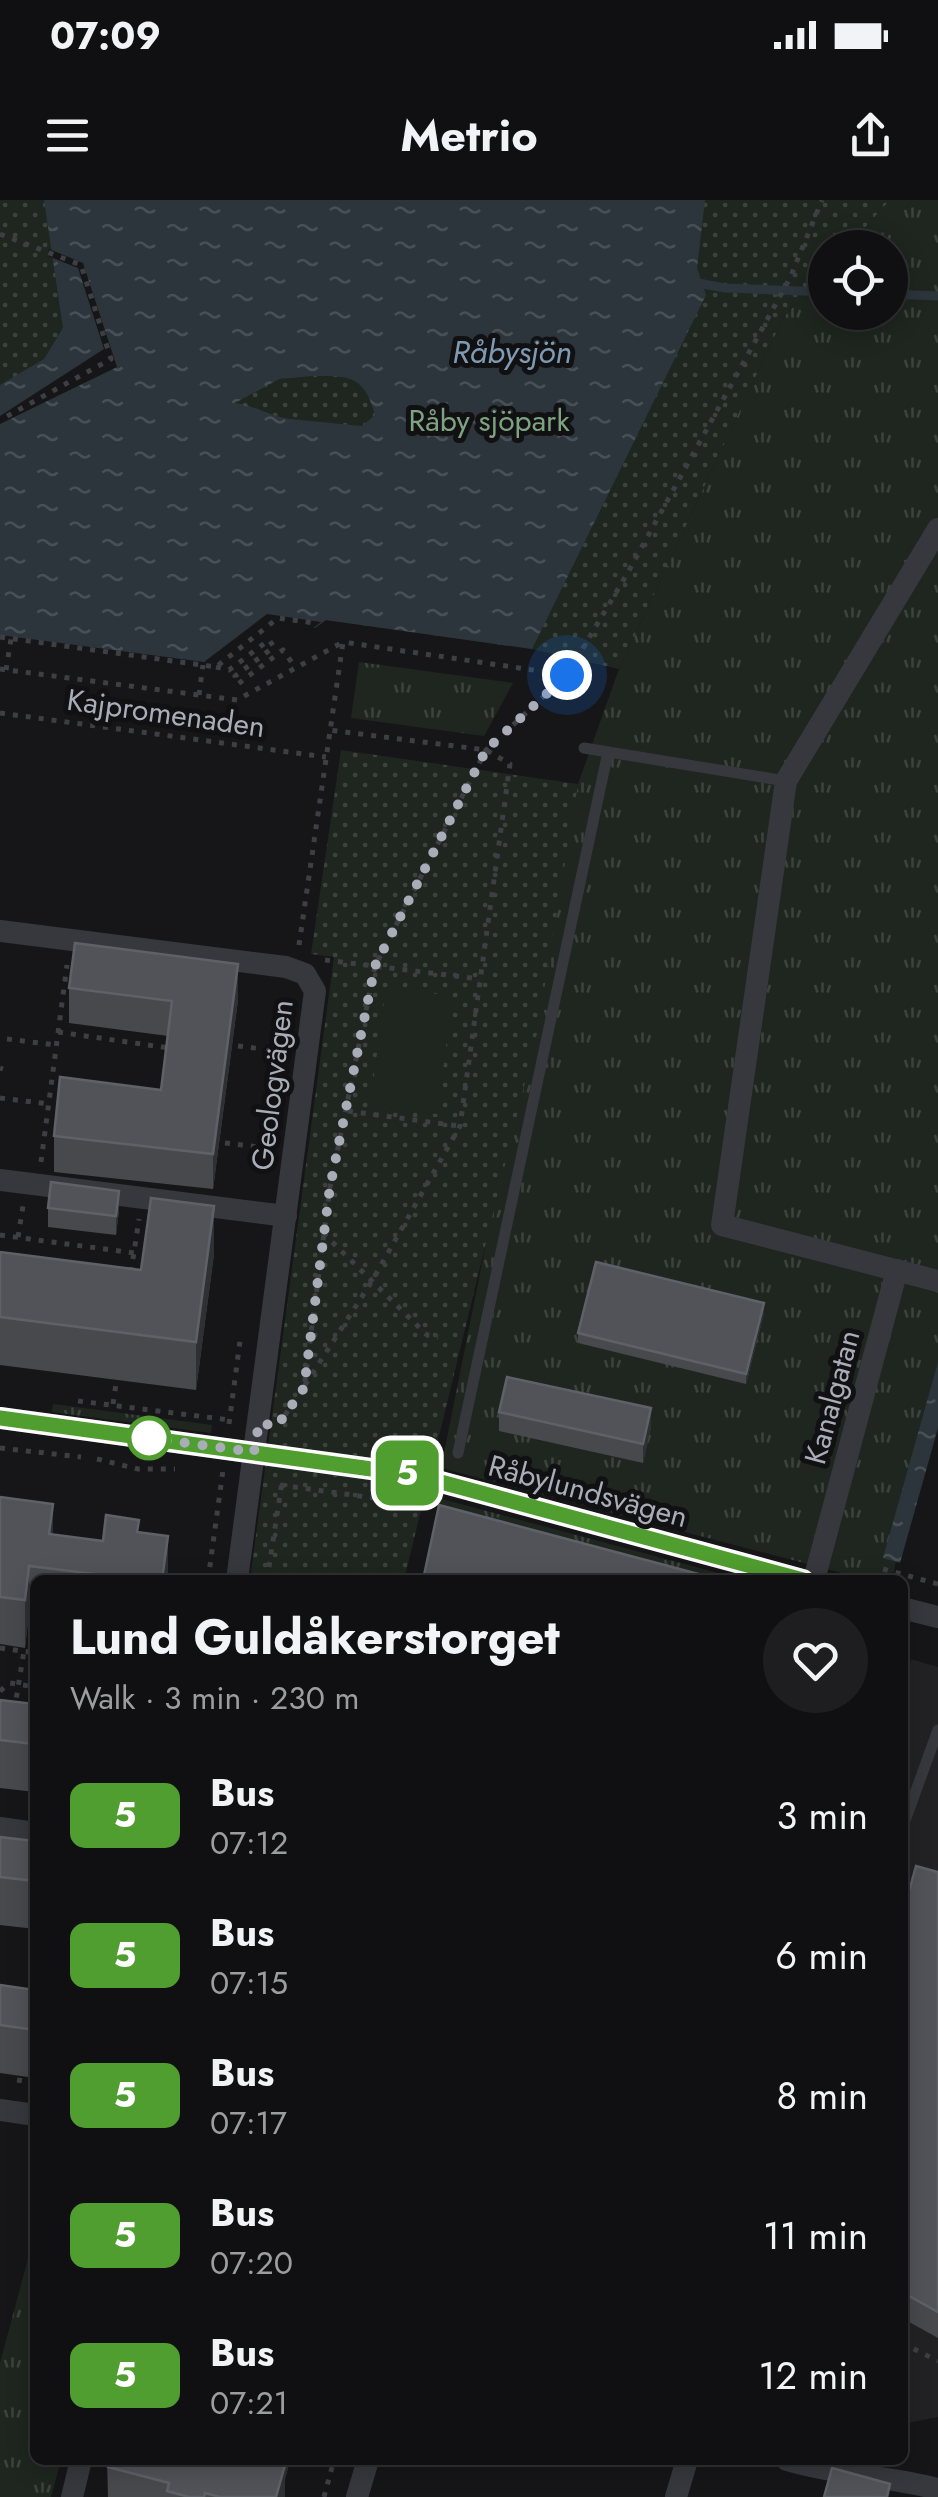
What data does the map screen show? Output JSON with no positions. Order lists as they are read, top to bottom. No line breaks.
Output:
{"streets":{"street":["Geologvägen","Kanalgatan","Råbylundsvägen"],"path":["Kajpromenaden"]},"crossings":[["Geologvägen","Råbylundsvägen"]],"water":["Råbysjön"],"parks":["Råby sjöpark"],"lines":["bus line 5"],"page":{"status":"07:09","header":"Metrio","on_map":"5","heading":["Lund Guldåkerstorget","Walk · 3 min · 230 m"],"list":[{"mark":"5","name":"Bus","note":"07:12","value":"3 min"},{"mark":"5","name":"Bus","note":"07:15","value":"6 min"},{"mark":"5","name":"Bus","note":"07:17","value":"8 min"},{"mark":"5","name":"Bus","note":"07:20","value":"11 min"},{"mark":"5","name":"Bus","note":"07:21","value":"12 min"}]}}
